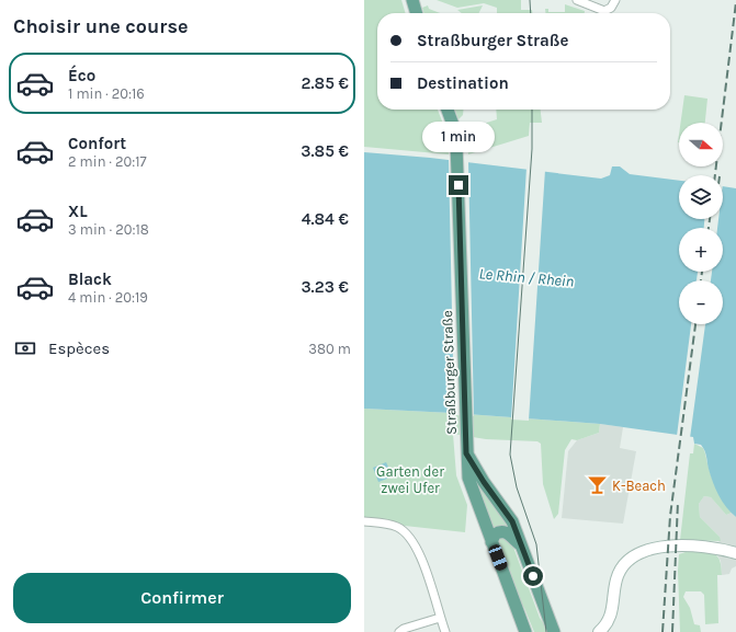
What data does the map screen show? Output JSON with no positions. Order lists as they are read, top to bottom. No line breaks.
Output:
{"streets":{"main road":["Straßburger Straße"]},"water":["Le Rhin / Rhein"],"parks":["Garten der zwei Ufer"],"places":{"bar":["K-Beach"]},"north":"right","page":{"heading":"Choisir une course","banner":["Straßburger Straße","Destination"],"list":[{"name":"Éco","note":"1 min · 20:16","value":"2.85 €"},{"name":"Confort","note":"2 min · 20:17","value":"3.85 €"},{"name":"XL","note":"3 min · 20:18","value":"4.84 €"},{"name":"Black","note":"4 min · 20:19","value":"3.23 €"}],"bubble":"1 min","map_buttons":["+","−"],"pay":["Espèces","380 m"],"buttons":"Confirmer"}}
